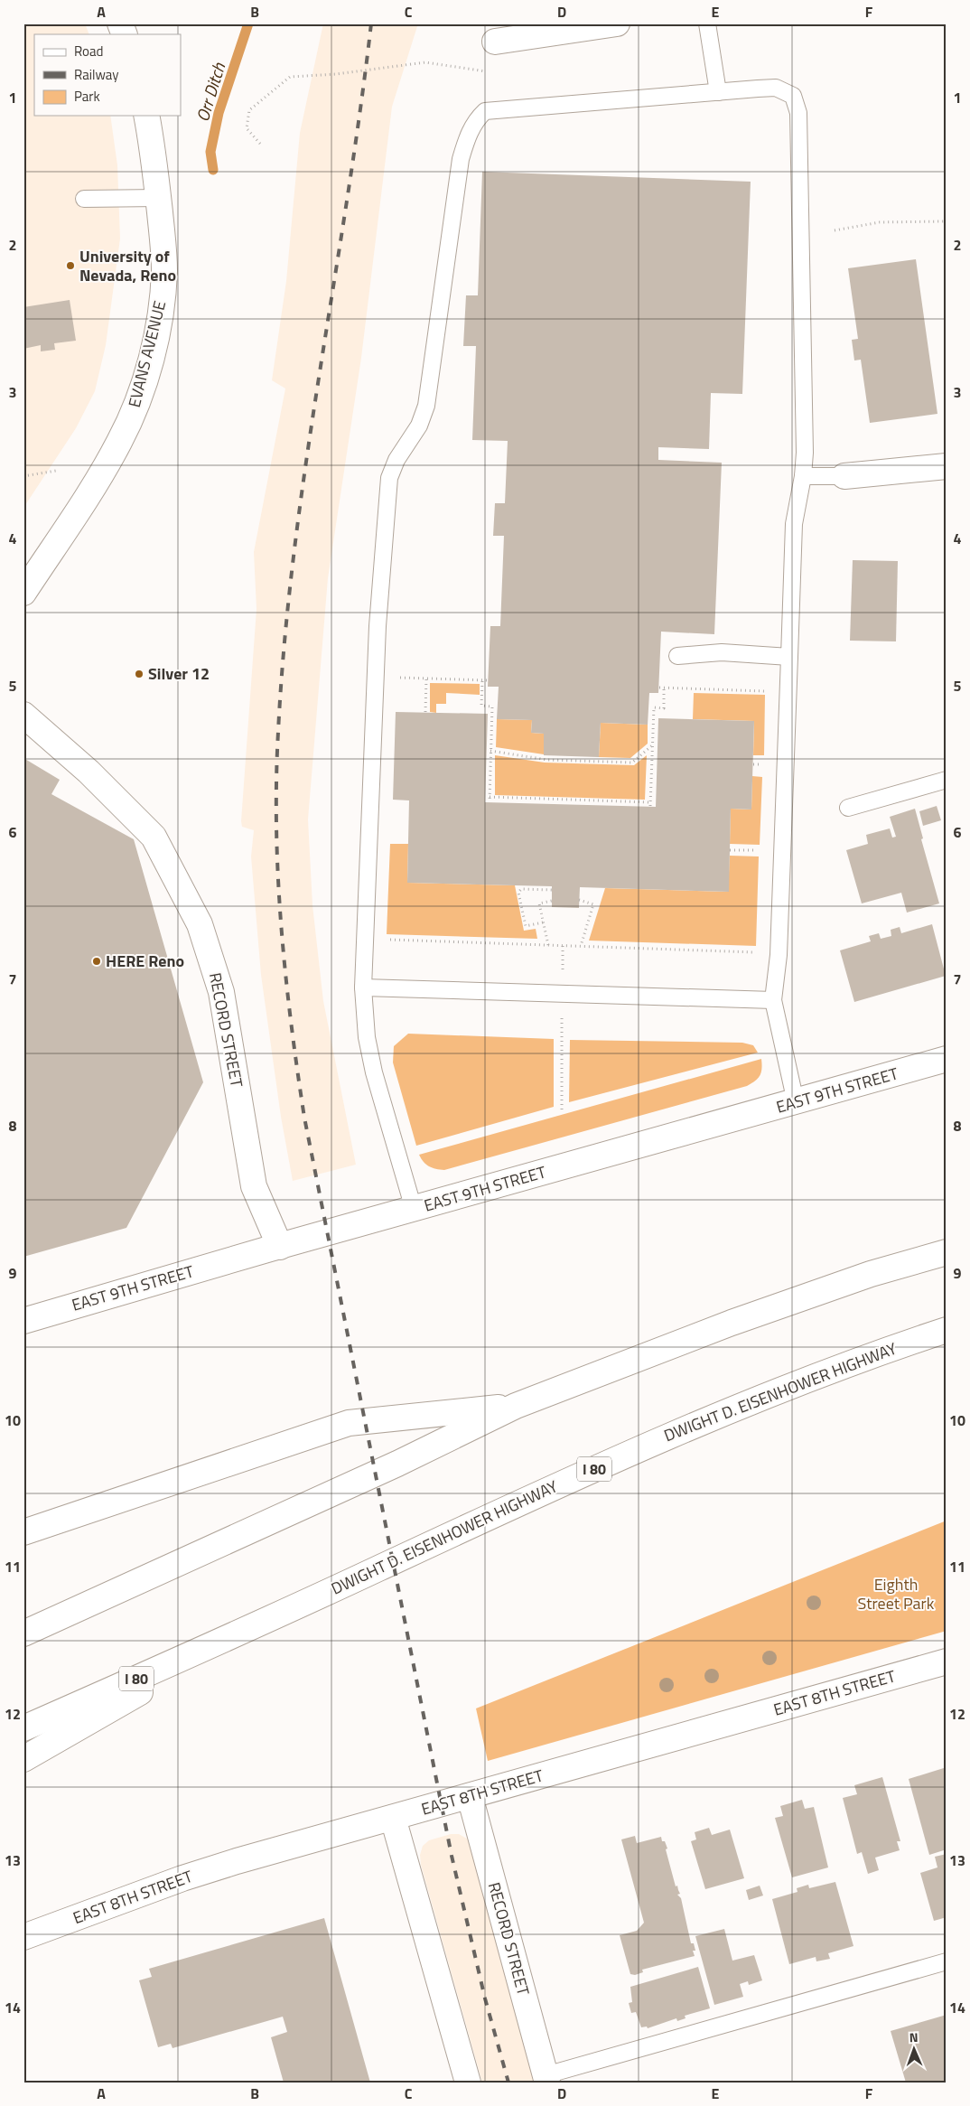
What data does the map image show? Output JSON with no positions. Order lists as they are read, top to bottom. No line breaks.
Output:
{"streets":{"main road":["EVANS AVENUE","RECORD STREET","EAST 9TH STREET","DWIGHT D. EISENHOWER HIGHWAY","I 80","EAST 8TH STREET"]},"crossings":[["RECORD STREET","EAST 9TH STREET"],["RECORD STREET","EAST 8TH STREET"]],"water":["Orr Ditch"],"parks":["Eighth Street Park"],"places":["University of Nevada, Reno","Silver 12","HERE Reno"],"legend":["Road","Railway","Park"],"north":"top","grid":{"columns":["A","B","C","D","E","F"],"rows":["1","2","3","4","5","6","7","8","9","10","11","12","13","14"]}}
